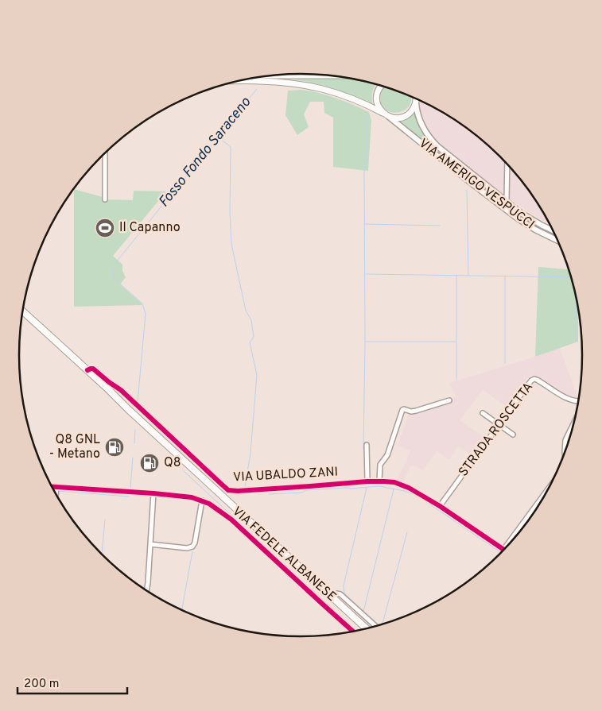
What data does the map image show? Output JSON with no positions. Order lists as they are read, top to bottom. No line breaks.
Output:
{"streets":{"street":["VIA AMERIGO VESPUCCI","STRADA ROSCETTA","VIA UBALDO ZANI","VIA FEDELE ALBANESE"]},"crossings":[["STRADA ROSCETTA","VIA UBALDO ZANI"]],"water":["Fosso Fondo Saraceno"],"places":{"sports":["Il Capanno"],"fuel station":["Q8 GNL - Metano","Q8"]},"scale_bar":"200 m"}
